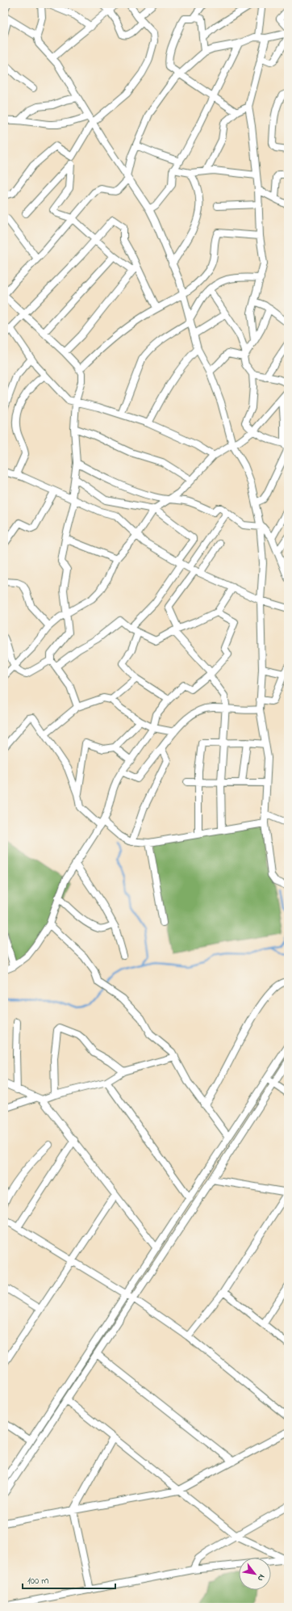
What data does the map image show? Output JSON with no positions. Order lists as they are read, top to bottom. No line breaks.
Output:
{"scale_bar":"100 m","north":"bottom right"}
